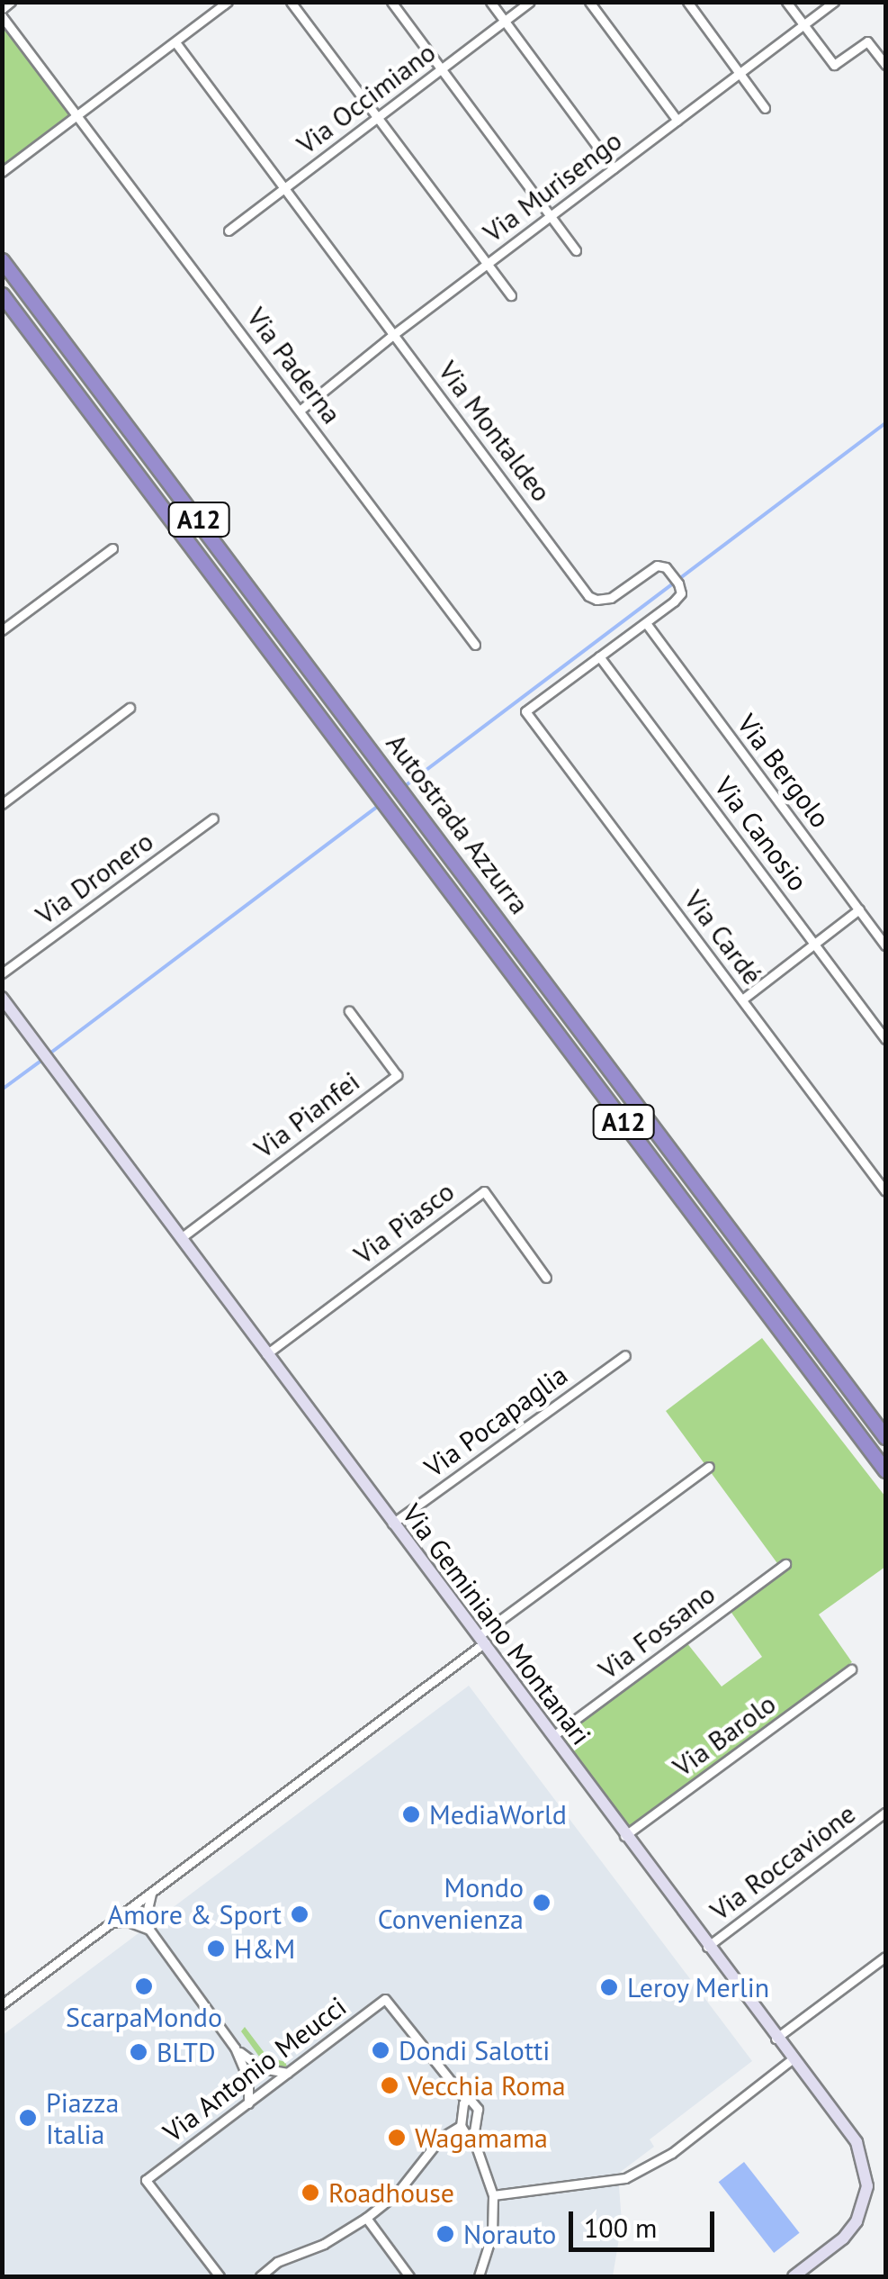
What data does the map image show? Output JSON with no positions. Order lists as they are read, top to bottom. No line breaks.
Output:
{"streets":{"highway":["A12","Autostrada Azzurra"],"street":["Via Occimiano","Via Murisengo","Via Paderna","Via Montaldeo","Via Bergolo","Via Canosio","Via Dronero","Via Cardé","Via Pianfei","Via Piasco","Via Pocapaglia","Via Geminiano Montanari","Via Fossano","Via Barolo","Via Roccavione","Via Antonio Meucci"]},"crossings":[["Via Occimiano","Via Montaldeo"],["Via Murisengo","Via Paderna"],["Via Murisengo","Via Montaldeo"],["Via Montaldeo","Via Bergolo"],["Via Montaldeo","Via Canosio"],["Via Montaldeo","Via Cardé"],["Via Pianfei","Via Geminiano Montanari"],["Via Piasco","Via Geminiano Montanari"],["Via Pocapaglia","Via Geminiano Montanari"],["Via Geminiano Montanari","Via Fossano"],["Via Geminiano Montanari","Via Barolo"],["Via Geminiano Montanari","Via Roccavione"]],"places":["MediaWorld","Mondo Convenienza","Amore & Sport","H&M","ScarpaMondo","Leroy Merlin","Dondi Salotti","BLTD","Vecchia Roma","Piazza Italia","Wagamama","Roadhouse","Norauto"],"scale_bar":"100 m"}
